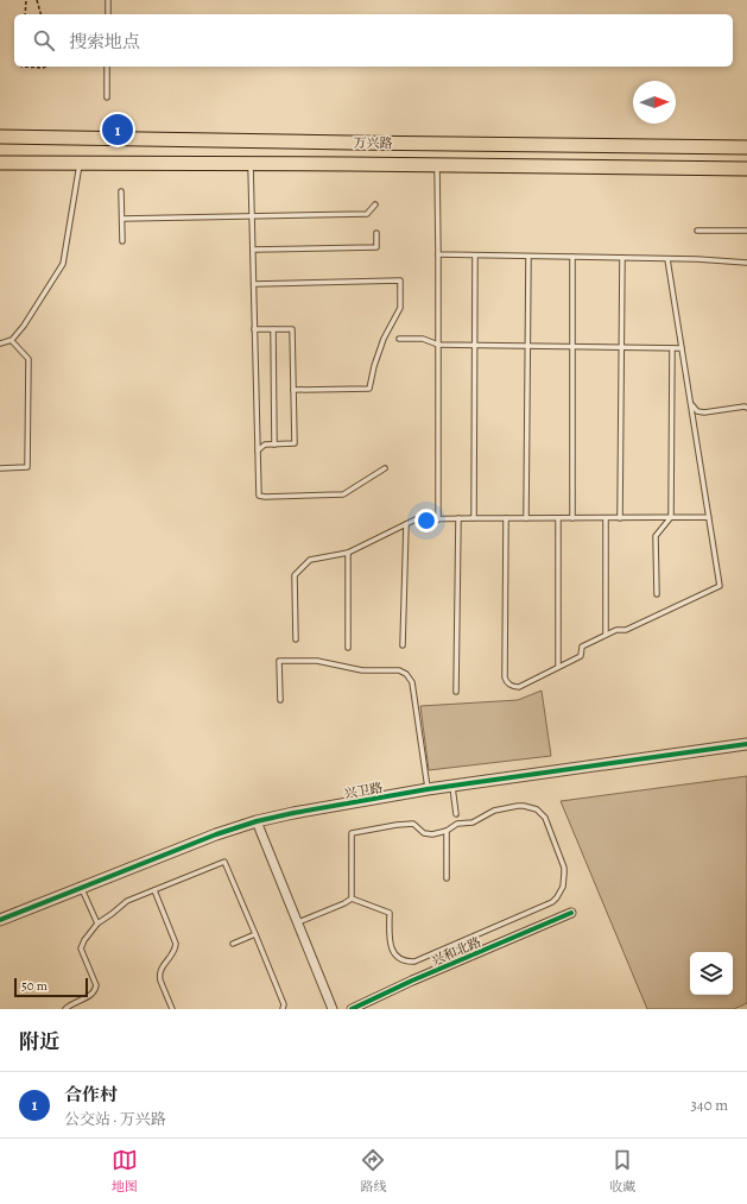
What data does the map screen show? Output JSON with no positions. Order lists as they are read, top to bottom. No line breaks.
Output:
{"streets":{"main road":["万兴路"],"street":["兴卫路","兴和北路"]},"scale_bar":"50 m","north":"right","page":{"search":"搜索地点","pins":"1","scale":"50 m","heading":"附近","list":[{"mark":"1","name":"合作村","note":"公交站 · 万兴路","value":"340 m"}],"nav":["地图","路线","收藏"]}}
